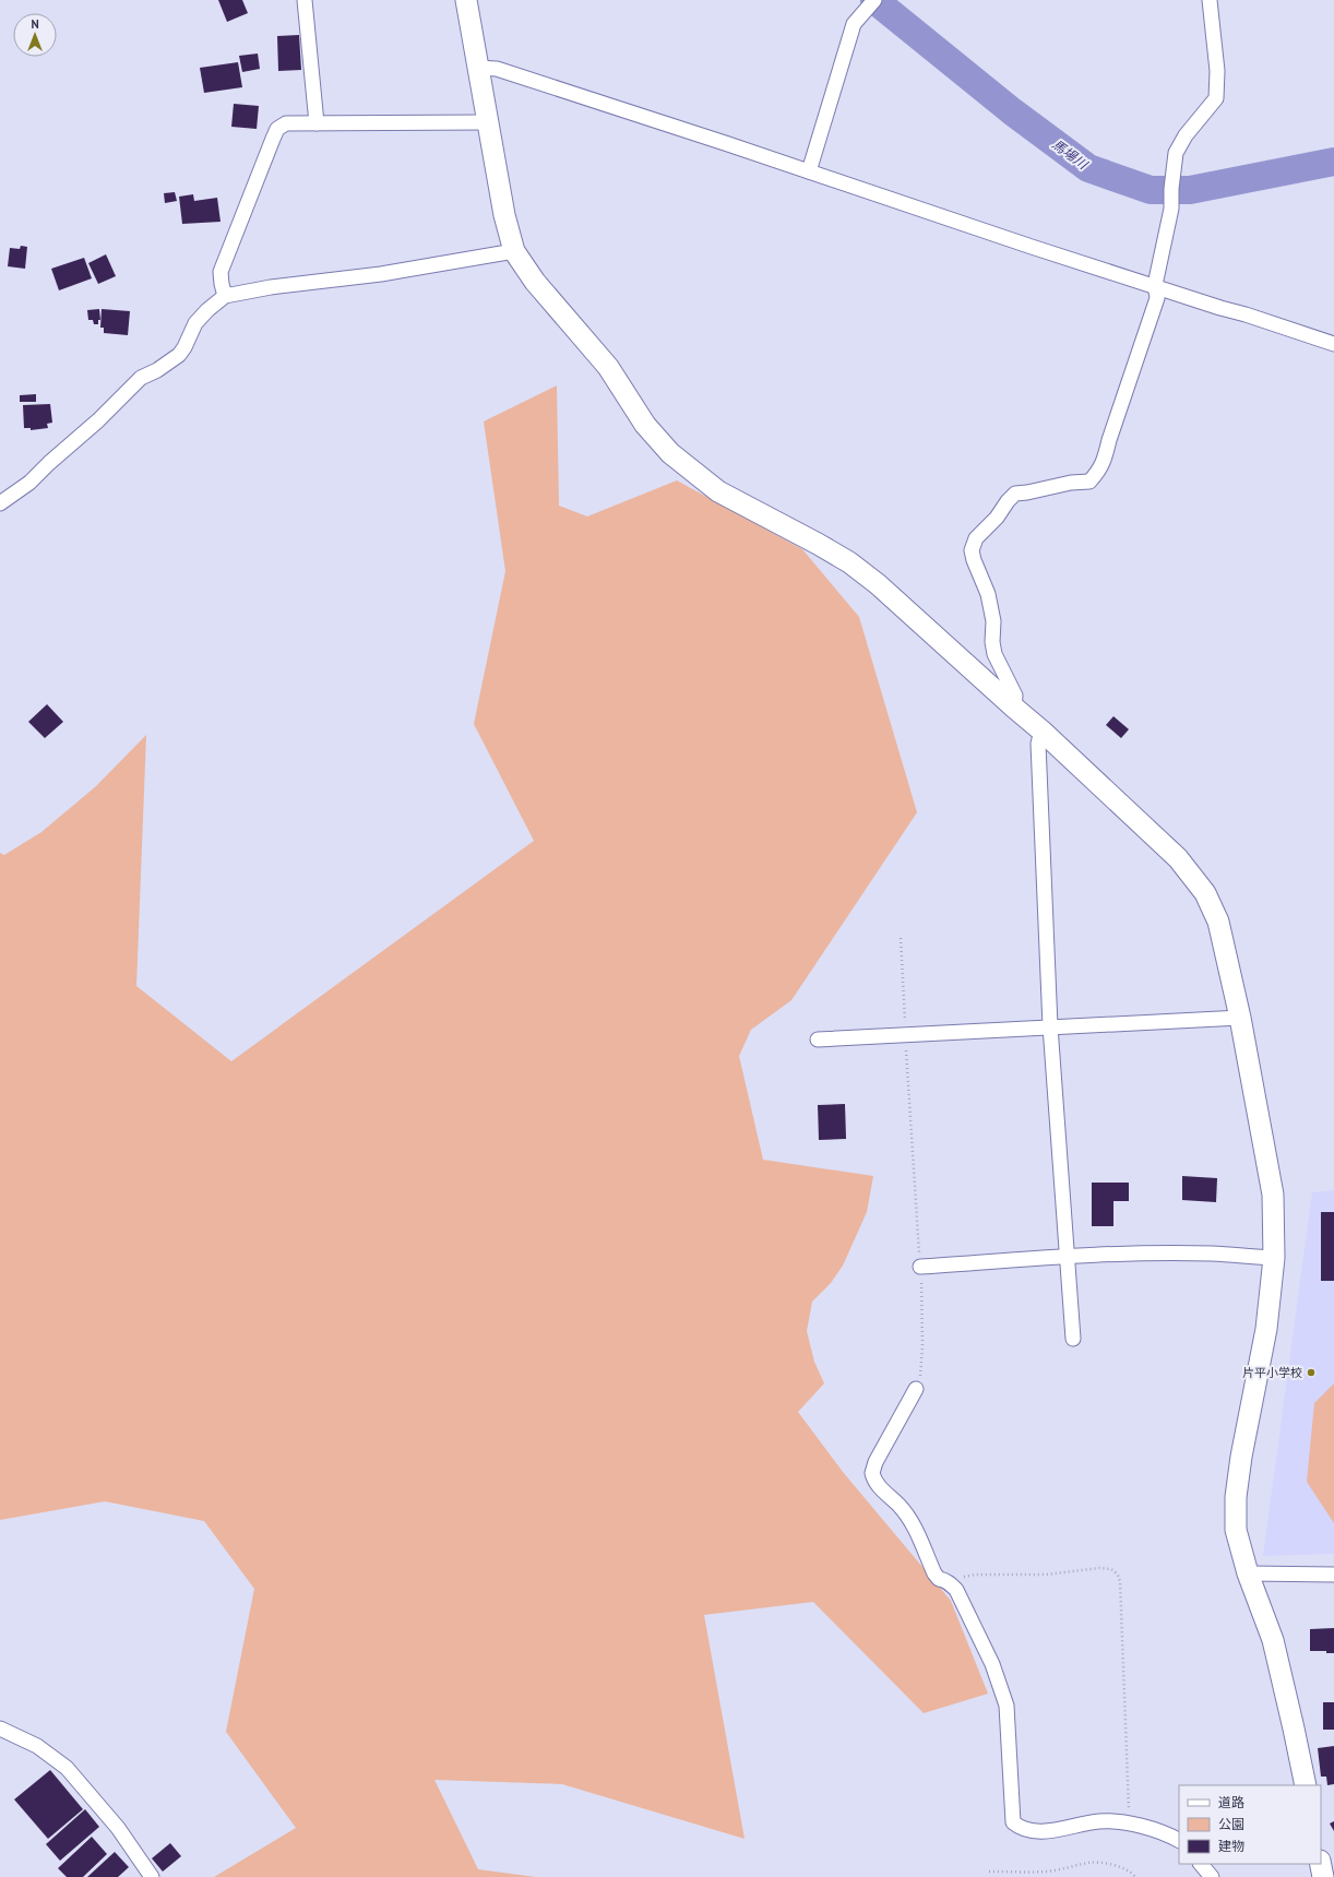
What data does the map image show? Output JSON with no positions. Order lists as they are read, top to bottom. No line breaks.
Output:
{"water":["馬場川"],"places":["片平小学校"],"legend":["道路","公園","建物"],"north":"top"}
